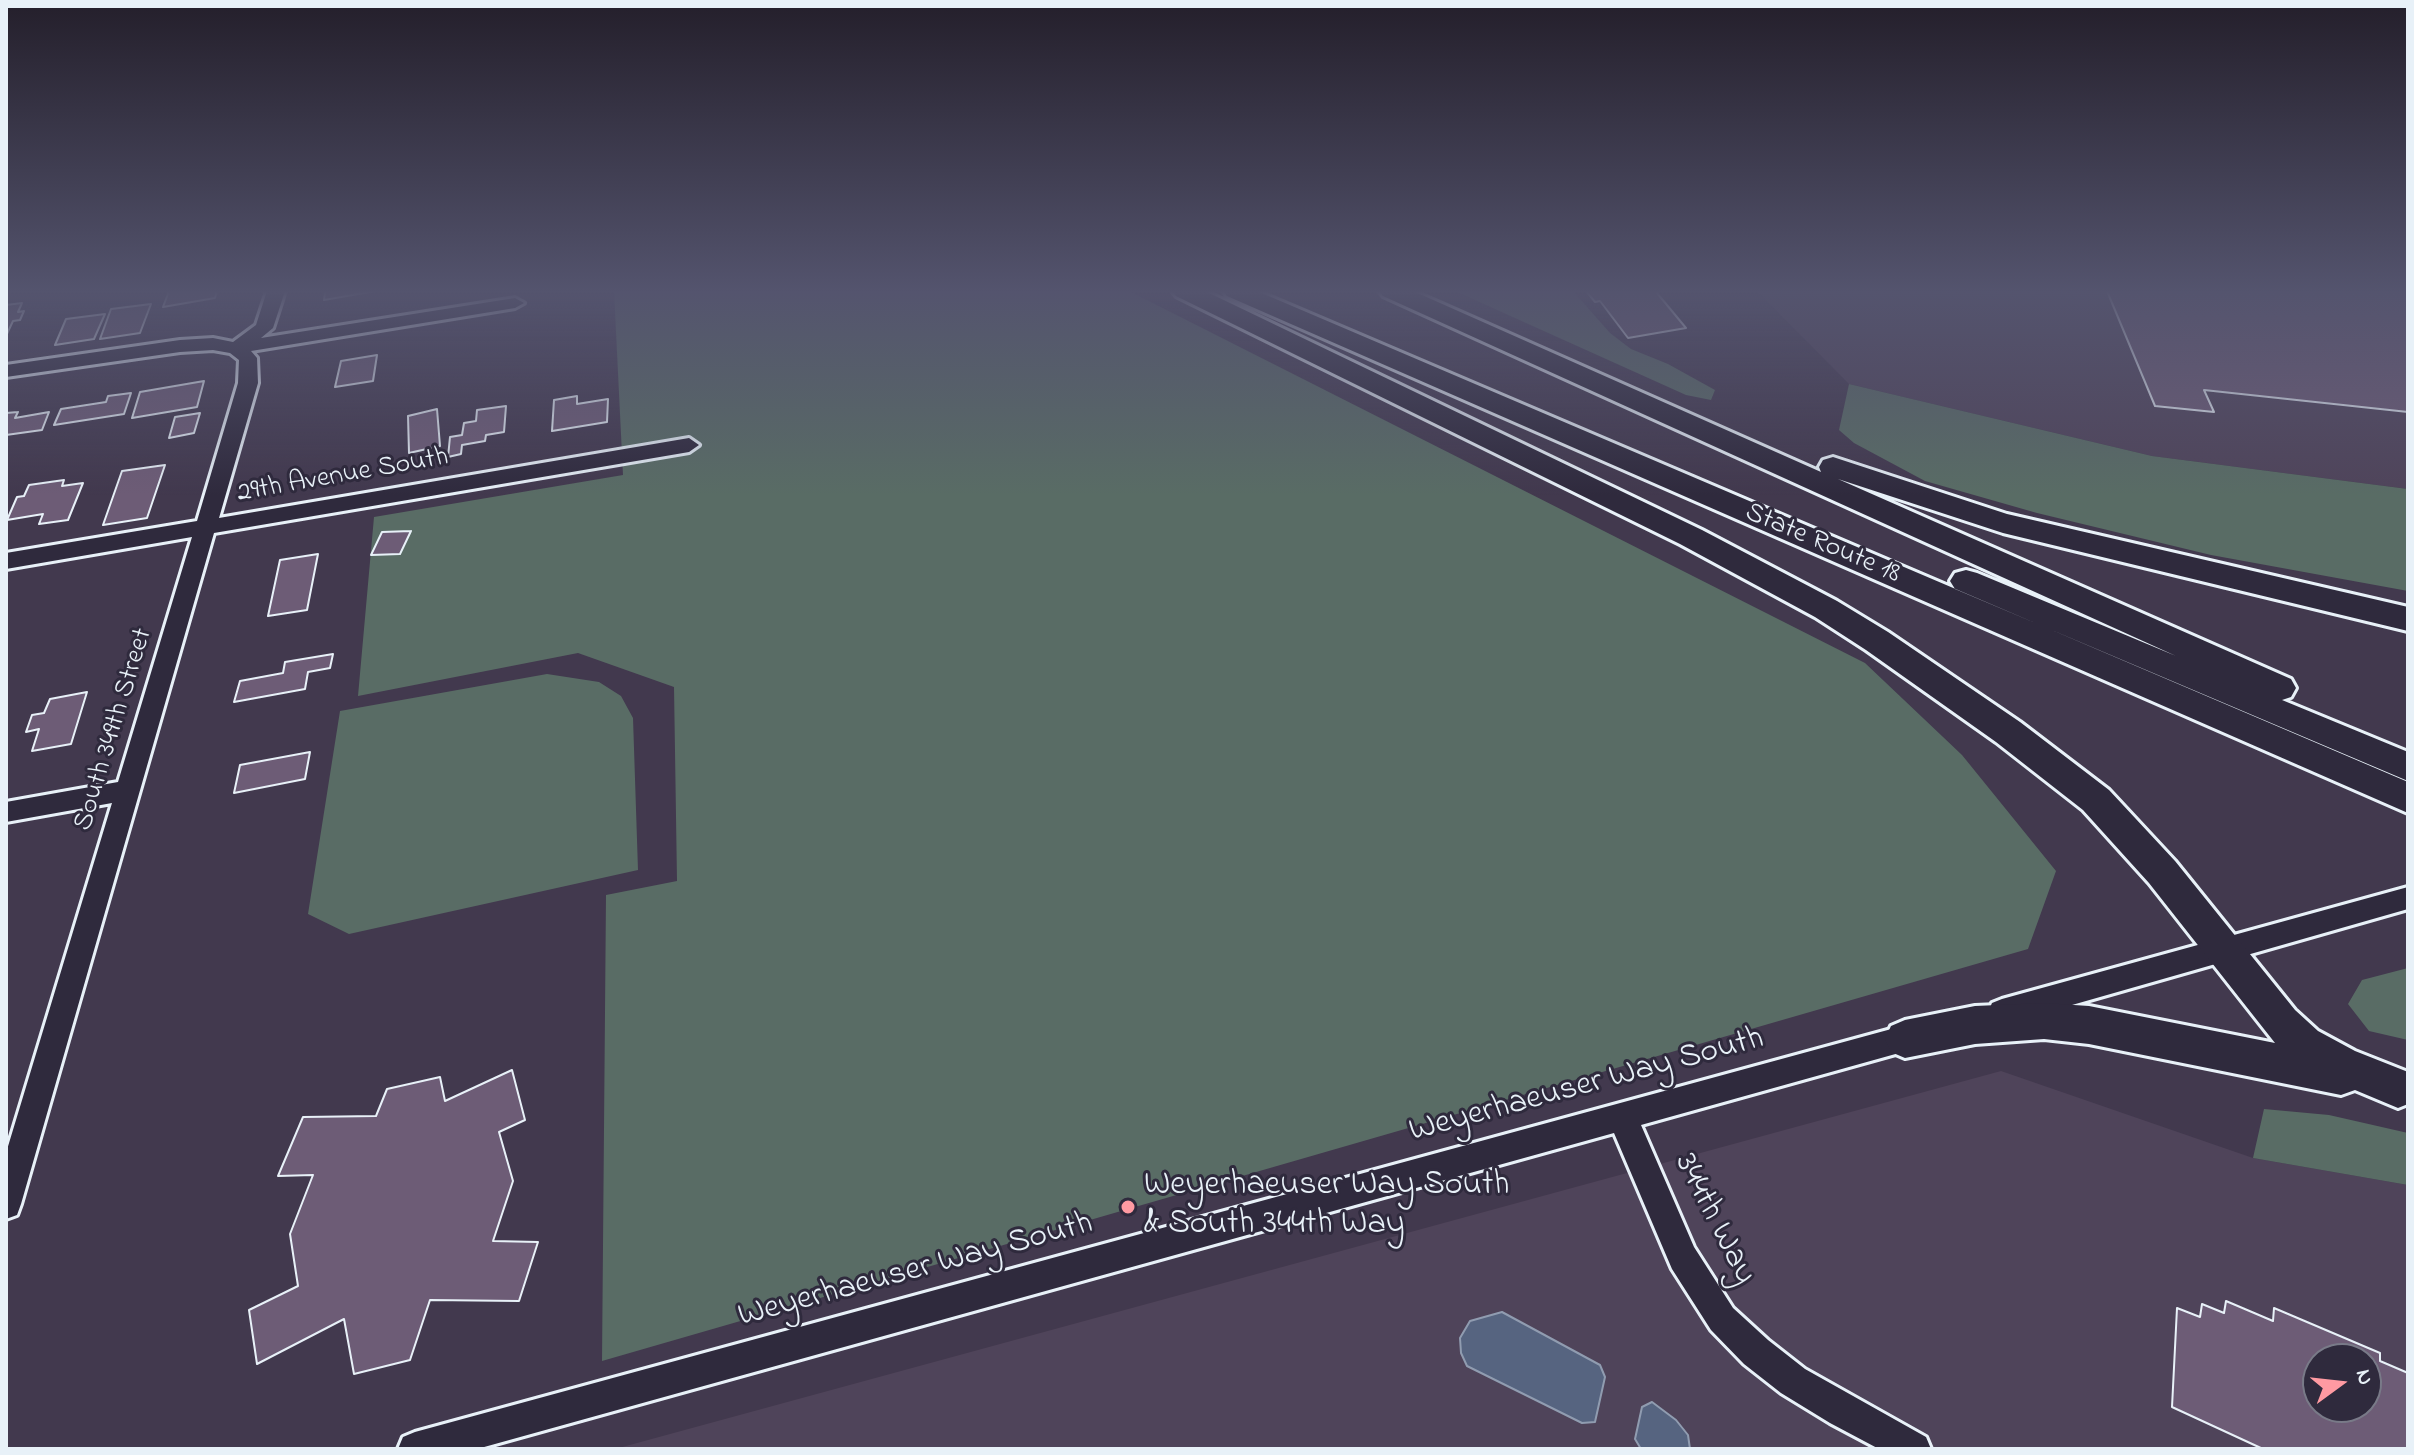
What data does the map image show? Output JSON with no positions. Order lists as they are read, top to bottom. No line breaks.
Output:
{"streets":{"highway":["State Route 18"],"street":["29th Avenue South","South 349th Street","Weyerhaeuser Way South","344th Way"]},"crossings":[["29th Avenue South","South 349th Street"],["Weyerhaeuser Way South","344th Way"]],"places":["Weyerhaeuser Way South & South 344th Way"],"north":"right"}
